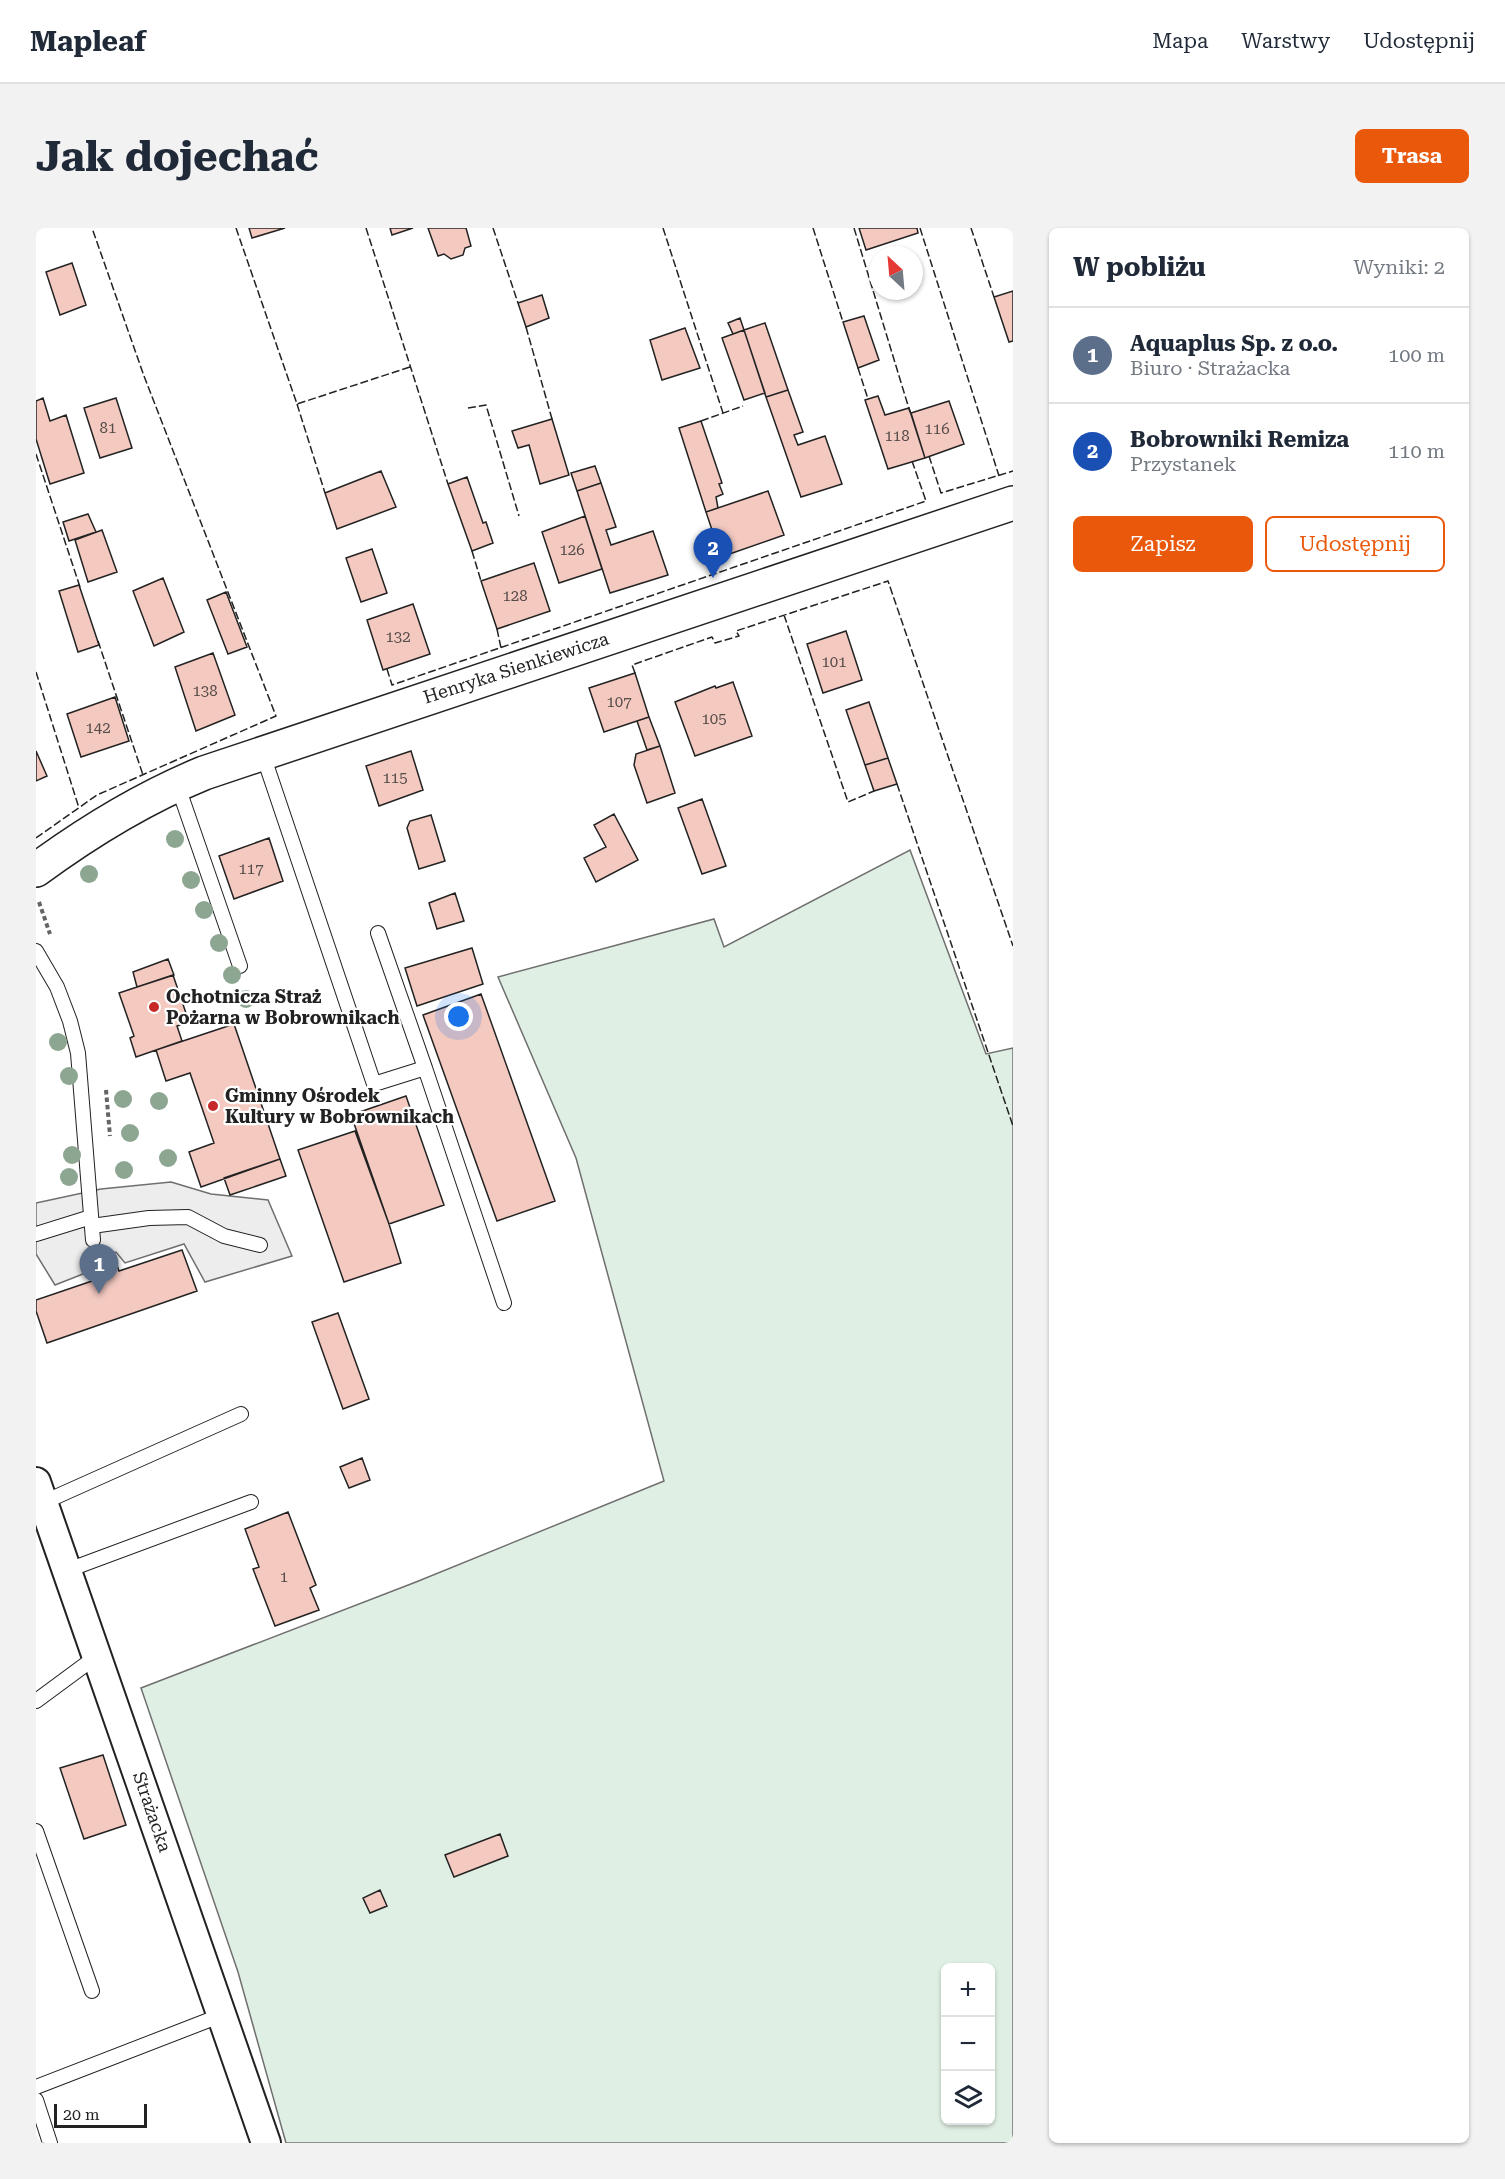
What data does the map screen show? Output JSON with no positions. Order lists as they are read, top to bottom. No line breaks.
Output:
{"streets":{"street":["Henryka Sienkiewicza","Strażacka"]},"places":["Ochotnicza Straż Pożarna w Bobrownikach","Gminny Ośrodek Kultury w Bobrownikach"],"house_numbers":["81","116","118","126","128","132","101","138","107","105","142","115","117","1"],"scale_bar":"20 m","north":"top left","page":{"header":"Mapleaf","nav":["Mapa","Warstwy","Udostępnij"],"buttons":["Trasa",["Zapisz","Udostępnij"]],"title":"Jak dojechać","heading":["W pobliżu","Wyniki: 2"],"list":[{"mark":"1","name":"Aquaplus Sp. z o.o.","note":"Biuro · Strażacka","value":"100 m"},{"mark":"2","name":"Bobrowniki Remiza","note":"Przystanek","value":"110 m"}],"pins":["2","1"],"map_buttons":["+","−"],"scale":"20 m"}}
